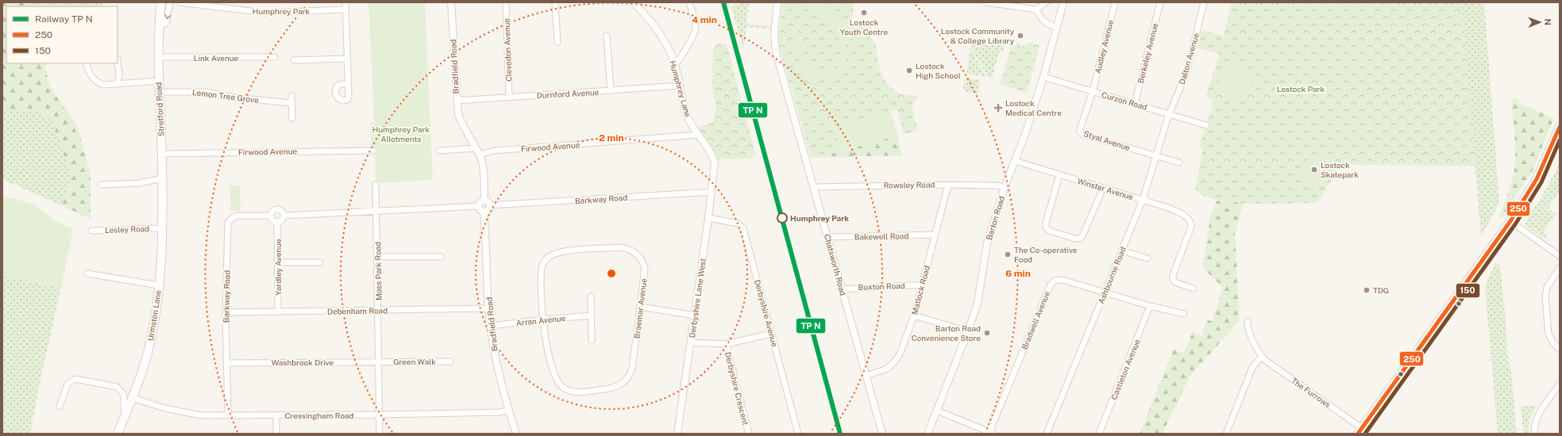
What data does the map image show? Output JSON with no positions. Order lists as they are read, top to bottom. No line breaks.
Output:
{"streets":{"main road":["Stretford Road","Urmston Lane"],"street":["Humphrey Park","Audley Avenue","Clevedon Avenue","Berkeley Avenue","Link Avenue","Dalton Avenue","Bradfield Road","Humphrey Lane","Durnford Avenue","Lemon Tree Grove","Curzon Road","Styal Avenue","Firwood Avenue","Rowsley Road","Winster Avenue","Barkway Road","Barton Road","Lesley Road","Bakewell Road","Chatsworth Road","Yardley Avenue","Moss Park Road","Ashbourne Road","Buxton Road","Matlock Road","Derbyshire Lane West","Braemar Avenue","Debenham Road","Derbyshire Avenue","Arran Avenue","Bradwell Avenue","Green Walk","Washbrook Drive","Castleton Avenue","Derbyshire Crescent","The Furrows","Cressingham Road"]},"crossings":[["Audley Avenue","Curzon Road"],["Audley Avenue","Styal Avenue"],["Clevedon Avenue","Durnford Avenue"],["Berkeley Avenue","Curzon Road"],["Link Avenue","Stretford Road"],["Dalton Avenue","Curzon Road"],["Dalton Avenue","Ashbourne Road"],["Bradfield Road","Durnford Avenue"],["Bradfield Road","Firwood Avenue"],["Bradfield Road","Barkway Road"],["Bradfield Road","Debenham Road"],["Bradfield Road","Arran Avenue"],["Bradfield Road","Cressingham Road"],["Humphrey Lane","Durnford Avenue"],["Humphrey Lane","Firwood Avenue"],["Humphrey Lane","Derbyshire Lane West"],["Lemon Tree Grove","Stretford Road"],["Curzon Road","Styal Avenue"],["Curzon Road","Barton Road"],["Curzon Road","Ashbourne Road"],["Stretford Road","Firwood Avenue"],["Stretford Road","Urmston Lane"],["Styal Avenue","Ashbourne Road"],["Rowsley Road","Barton Road"],["Rowsley Road","Chatsworth Road"],["Rowsley Road","Matlock Road"],["Winster Avenue","Barton Road"],["Winster Avenue","Ashbourne Road"],["Barkway Road","Yardley Avenue"],["Barkway Road","Derbyshire Lane West"],["Barkway Road","Debenham Road"],["Barkway Road","Washbrook Drive"],["Barkway Road","Cressingham Road"],["Lesley Road","Urmston Lane"],["Bakewell Road","Chatsworth Road"],["Bakewell Road","Matlock Road"],["Chatsworth Road","Buxton Road"],["Chatsworth Road","Matlock Road"],["Yardley Avenue","Debenham Road"],["Moss Park Road","Debenham Road"],["Moss Park Road","Green Walk"],["Moss Park Road","Washbrook Drive"],["Moss Park Road","Cressingham Road"],["Ashbourne Road","Bradwell Avenue"],["Buxton Road","Matlock Road"],["Derbyshire Lane West","Derbyshire Avenue"],["Braemar Avenue","Arran Avenue"],["Urmston Lane","Cressingham Road"],["Bradwell Avenue","Castleton Avenue"],["Green Walk","Washbrook Drive"]],"parks":["Lostock Park","Humphrey Park Allotments"],"places":{"other":["Lostock Youth Centre","Lostock Community & College Library","Lostock High School","Lostock Skatepark","Humphrey Park","The Co-operative Food","TDG","Barton Road Convenience Store"],"health":["Lostock Medical Centre"]},"lines":["transit line 250","transit line 150"],"legend":["Railway TP N","250","150"],"north":"right","rings":["4 min","2 min","6 min"]}
